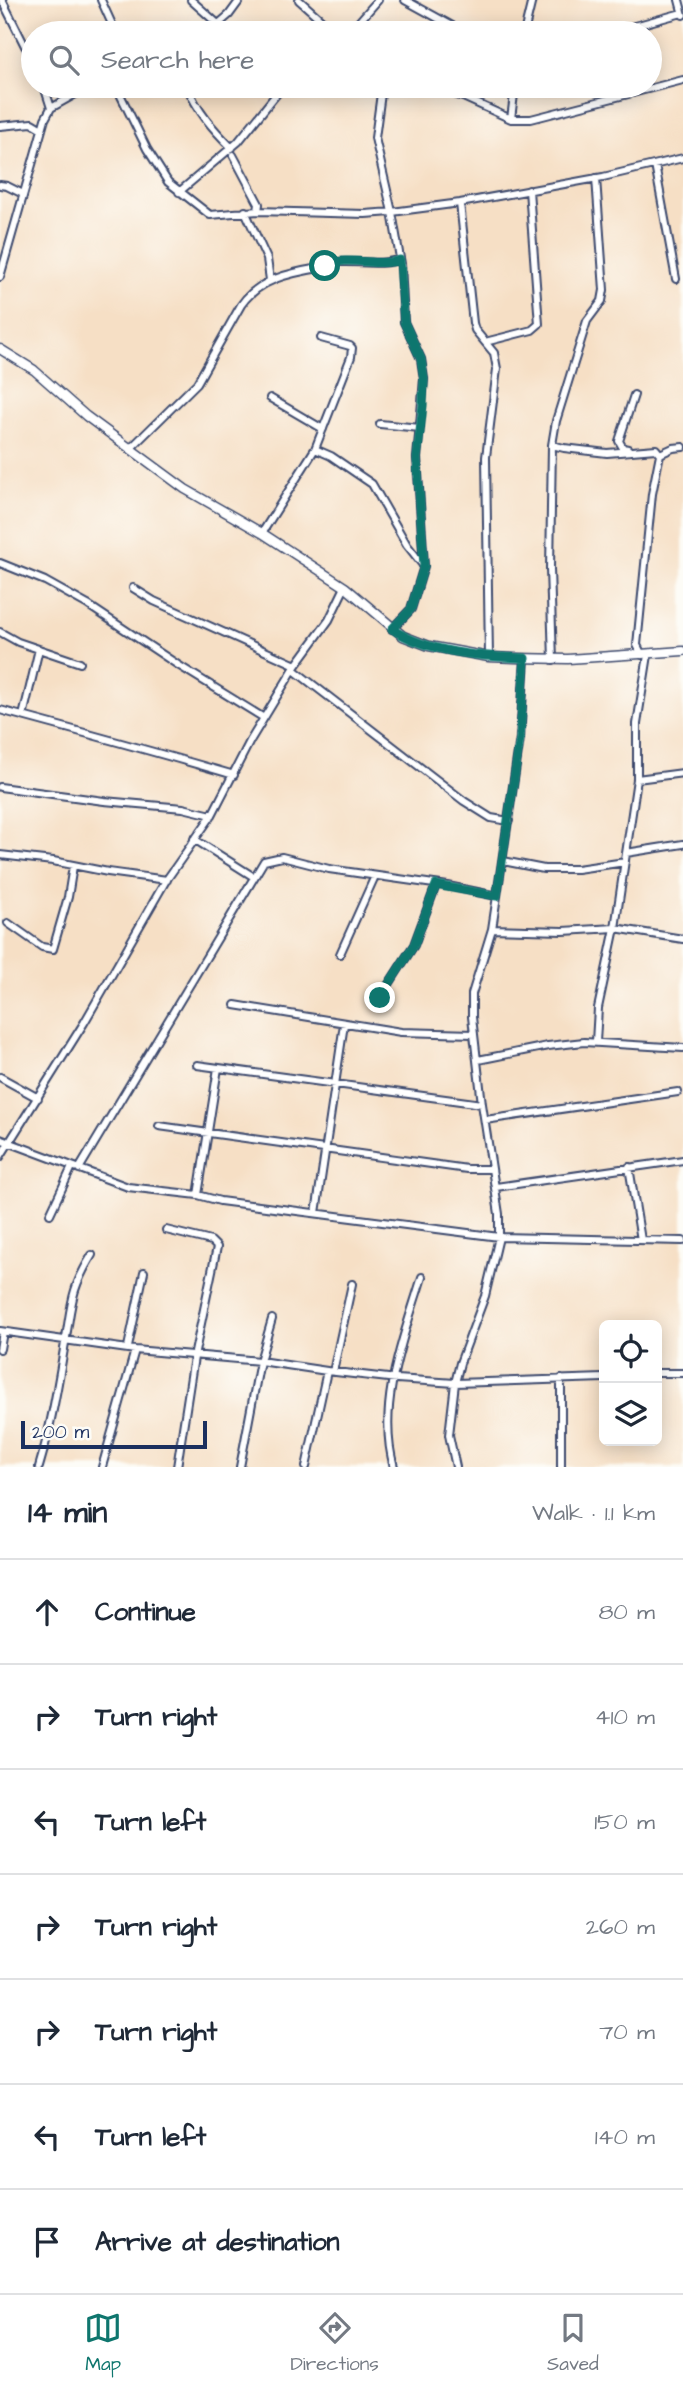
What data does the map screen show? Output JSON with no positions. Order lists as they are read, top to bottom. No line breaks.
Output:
{"scale_bar":"200 m","page":{"search":"Search here","scale":"200 m","heading":["14 min","Walk · 1.1 km"],"list":[["Continue","80 m"],["Turn right","410 m"],["Turn left","150 m"],["Turn right","260 m"],["Turn right","70 m"],["Turn left","140 m"],"Arrive at destination"],"nav":["Map","Directions","Saved"]}}
